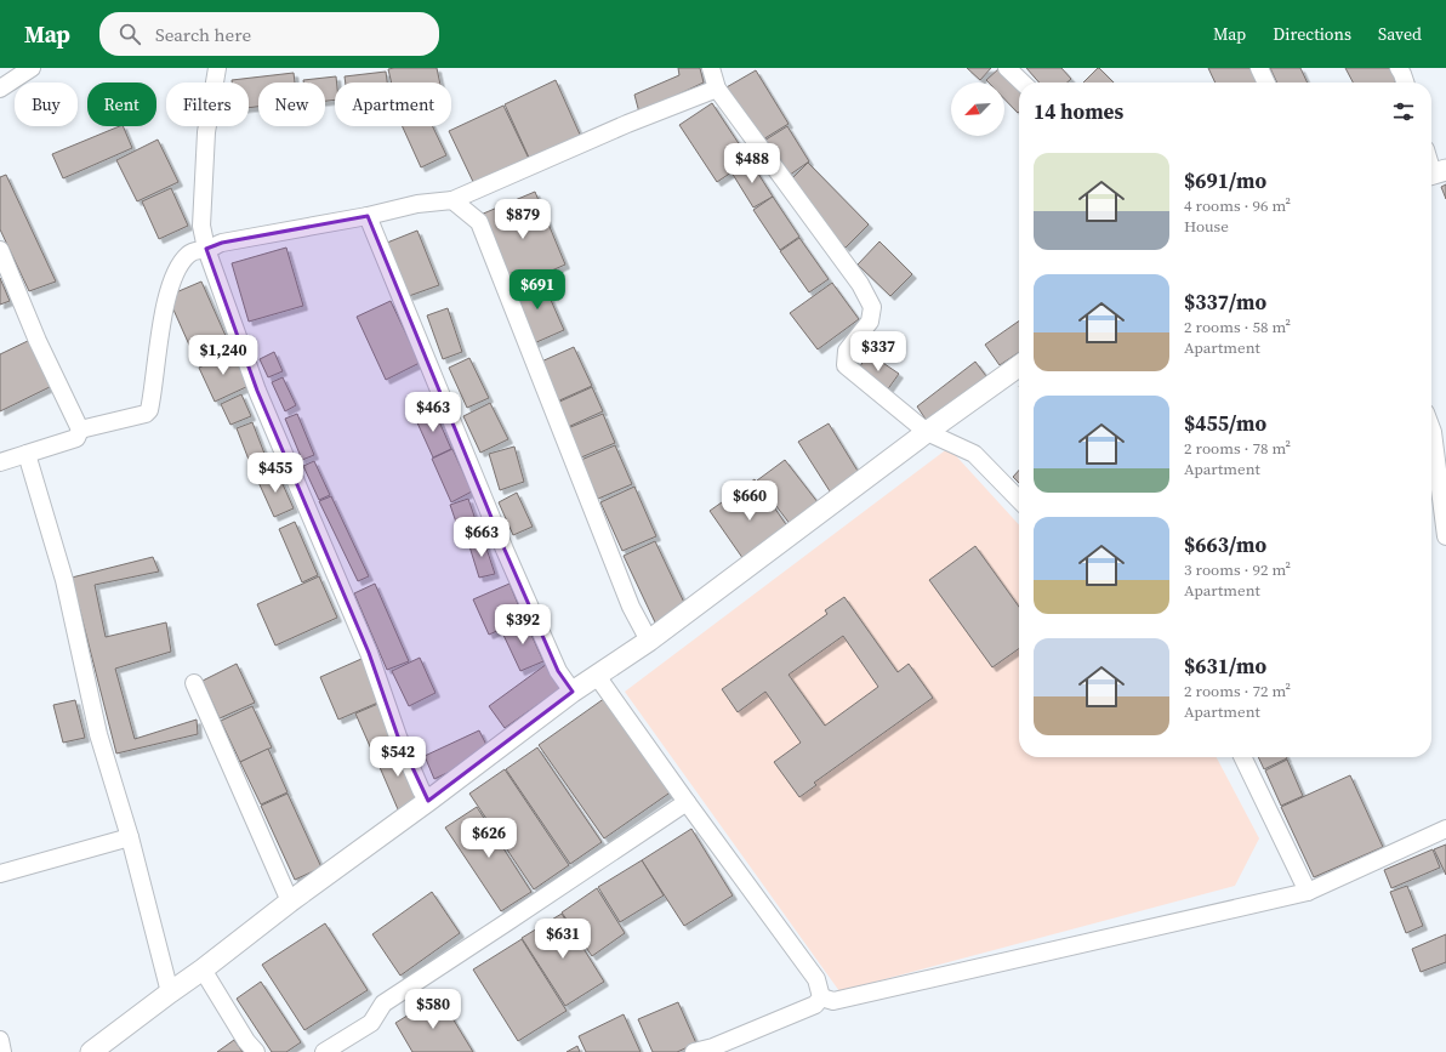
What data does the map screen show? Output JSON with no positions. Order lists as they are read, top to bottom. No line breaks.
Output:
{"north":"bottom left","page":{"header":"Map","search":"Search here","nav":["Map","Directions","Saved"],"chip":["Buy","Rent","Filters","New","Apartment"],"heading":"14 homes","list":[{"name":"$691/mo","note":"4 rooms · 96 m² · House"},{"name":"$337/mo","note":"2 rooms · 58 m² · Apartment"},{"name":"$455/mo","note":"2 rooms · 78 m² · Apartment"},{"name":"$663/mo","note":"3 rooms · 92 m² · Apartment"},{"name":"$631/mo","note":"2 rooms · 72 m² · Apartment"}],"price":["$488","$879","$691","$337","$1,240","$463","$455","$660","$663","$392","$542","$626","$631","$580"]}}
